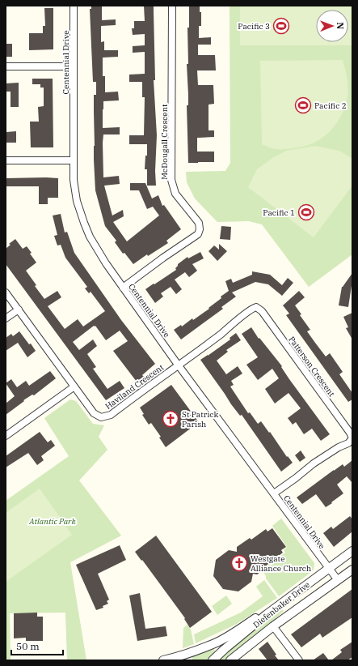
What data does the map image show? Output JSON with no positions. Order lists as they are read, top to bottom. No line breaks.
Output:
{"streets":{"street":["Centennial Drive","McDougall Crescent","Patterson Crescent","Haviland Crescent","Diefenbaker Drive"]},"crossings":[["Centennial Drive","McDougall Crescent"],["Centennial Drive","Patterson Crescent"],["Centennial Drive","Haviland Crescent"],["Centennial Drive","Diefenbaker Drive"],["Patterson Crescent","Haviland Crescent"]],"parks":["Atlantic Park"],"places":{"sports":["Pacific 3","Pacific 2","Pacific 1"],"church":["St Patrick Parish","Westgate Alliance Church"]},"scale_bar":"50 m","north":"right"}
